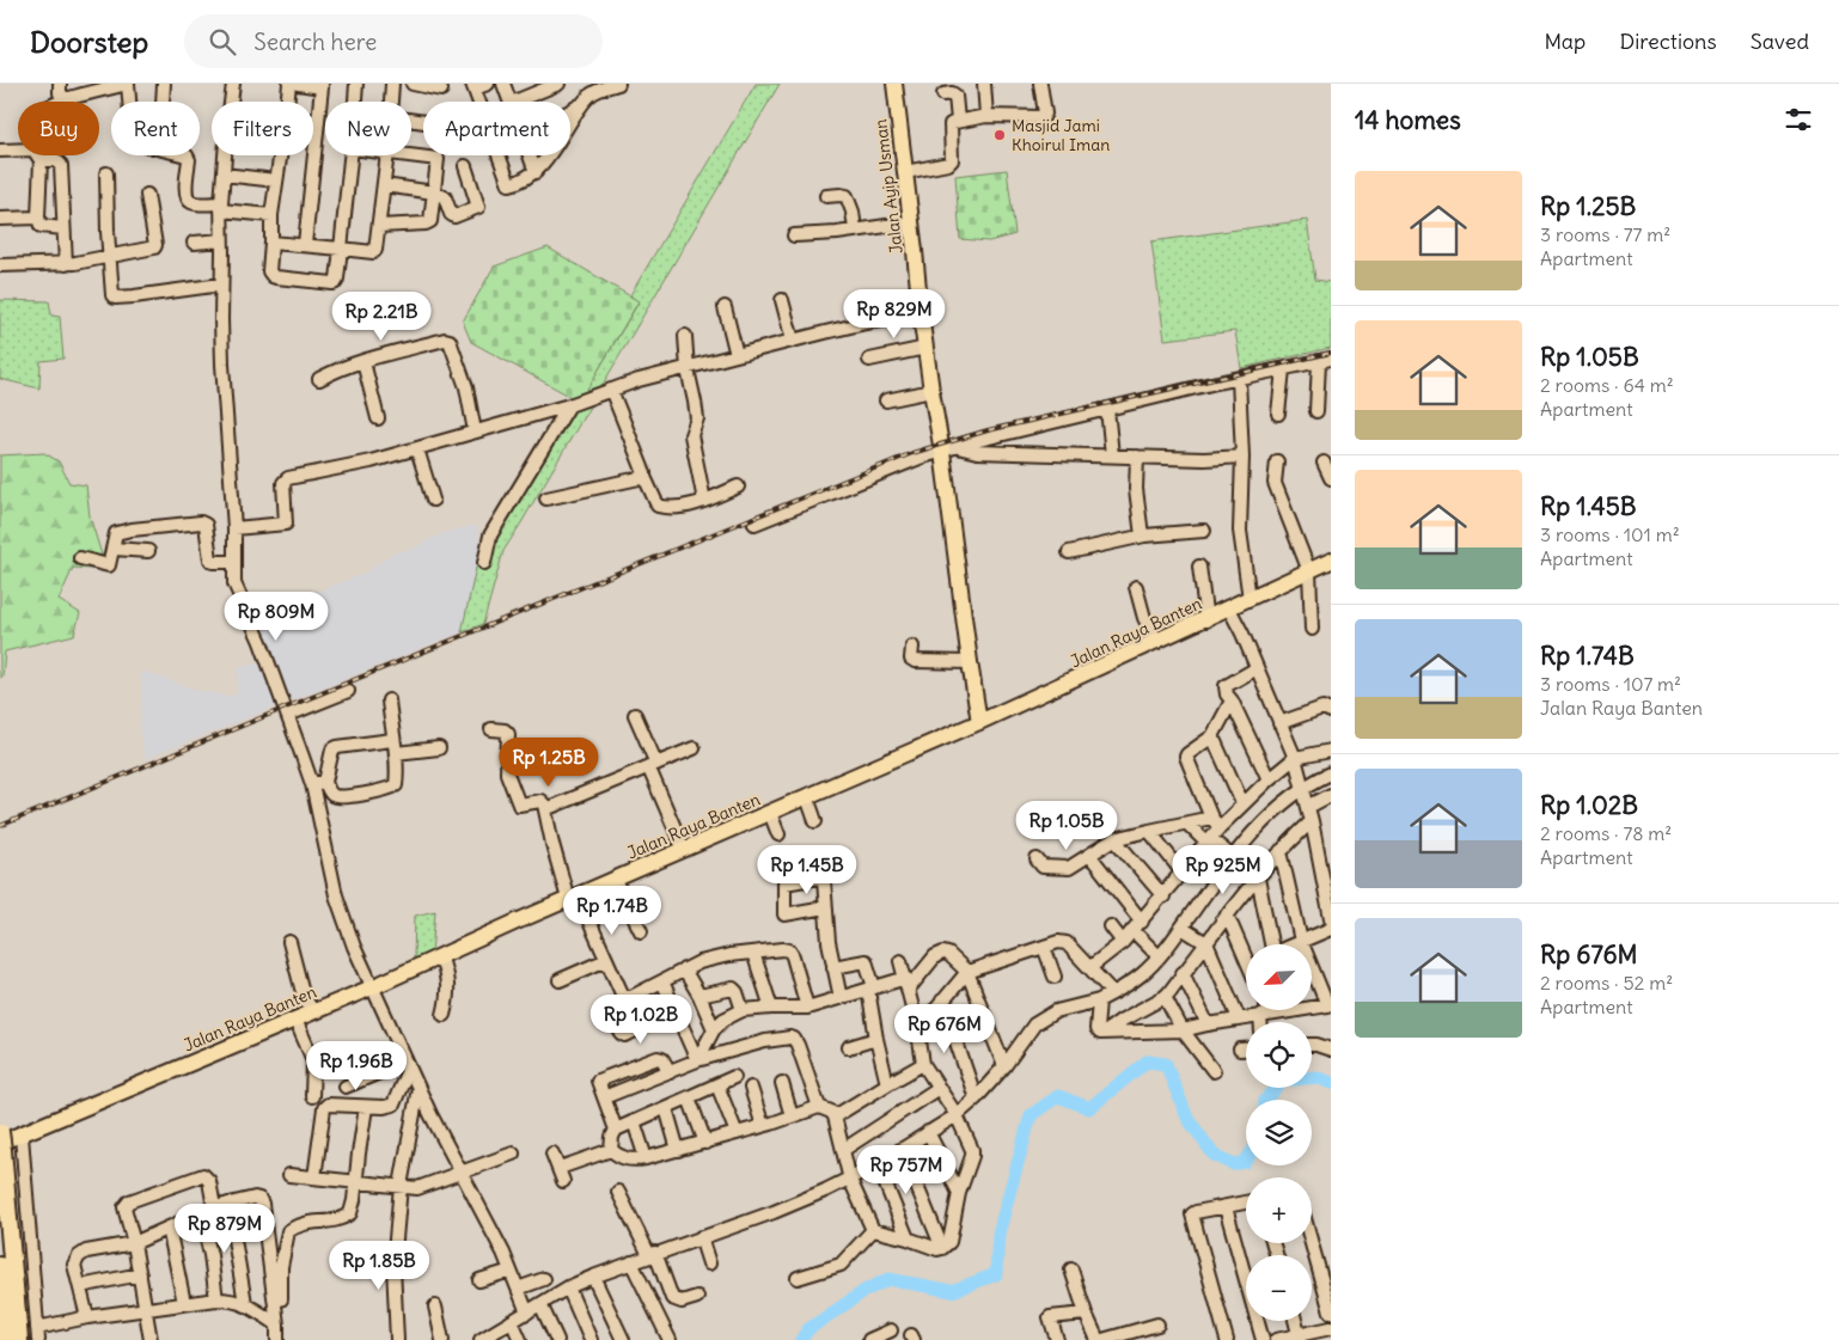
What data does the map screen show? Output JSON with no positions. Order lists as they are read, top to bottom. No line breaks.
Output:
{"streets":{"main road":["Jalan Ayip Usman","Jalan Raya Banten"]},"crossings":[["Jalan Ayip Usman","Jalan Raya Banten"]],"places":["Masjid Jami Khoirul Iman"],"north":"bottom left","page":{"header":"Doorstep","search":"Search here","nav":["Map","Directions","Saved"],"heading":"14 homes","chip":["Buy","Rent","Filters","New","Apartment"],"list":[{"name":"Rp 1.25B","note":"3 rooms · 77 m² · Apartment"},{"name":"Rp 1.05B","note":"2 rooms · 64 m² · Apartment"},{"name":"Rp 1.45B","note":"3 rooms · 101 m² · Apartment"},{"name":"Rp 1.74B","note":"3 rooms · 107 m² · Jalan Raya Banten"},{"name":"Rp 1.02B","note":"2 rooms · 78 m² · Apartment"},{"name":"Rp 676M","note":"2 rooms · 52 m² · Apartment"}],"price":["Rp 829M","Rp 2.21B","Rp 809M","Rp 1.25B","Rp 1.05B","Rp 1.45B","Rp 925M","Rp 1.74B","Rp 1.02B","Rp 676M","Rp 1.96B","Rp 757M","Rp 879M","Rp 1.85B"],"map_buttons":["+","−"]}}
